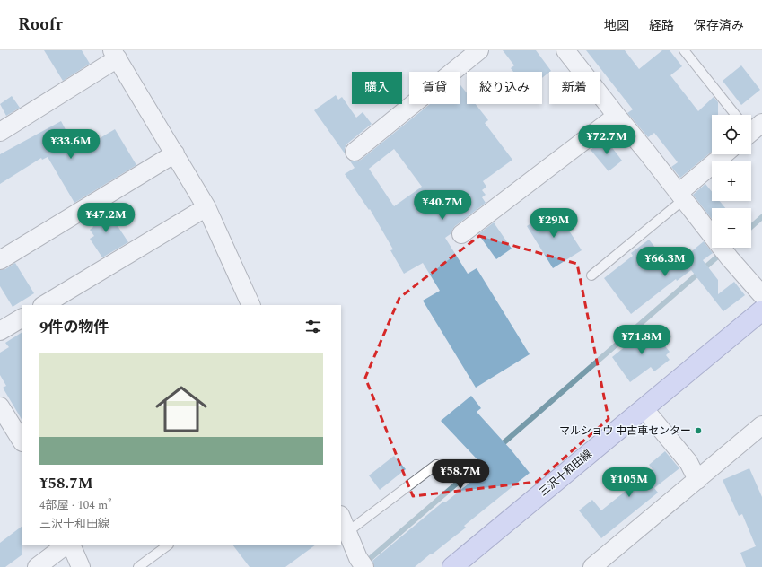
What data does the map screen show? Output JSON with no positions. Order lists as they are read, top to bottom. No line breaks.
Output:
{"streets":{"main road":["三沢十和田線"]},"places":["マルショウ 中古車センター"],"page":{"header":"Roofr","nav":["地図","経路","保存済み"],"chip":["購入","賃貸","絞り込み","新着"],"map_buttons":["+","−"],"price":["¥72.7M","¥33.6M","¥40.7M","¥47.2M","¥29M","¥66.3M","¥71.8M","¥58.7M","¥105M"],"heading":"9件の物件","list":[{"name":"¥58.7M","note":"4部屋 · 104 m² · 三沢十和田線"}]}}
